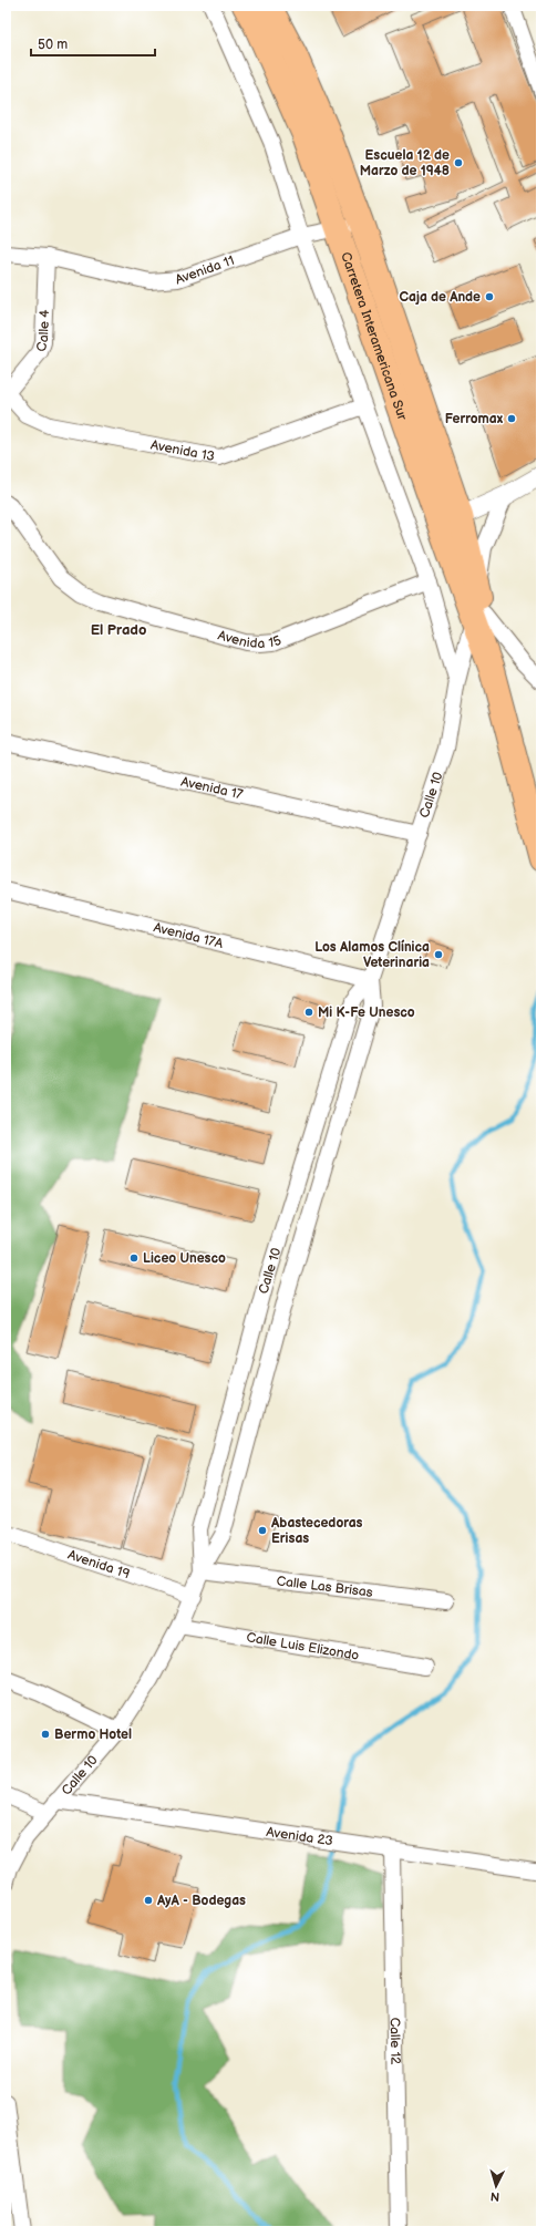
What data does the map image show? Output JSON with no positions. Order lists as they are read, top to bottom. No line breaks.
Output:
{"streets":{"highway":["Carretera Interamericana Sur"],"street":["Avenida 11","Calle 4","Avenida 13","Avenida 15","Avenida 17","Calle 10","Avenida 17A","Avenida 19","Calle Las Brisas","Calle Luis Elizondo","Avenida 23","Calle 12"]},"crossings":[["Avenida 11","Calle 4"],["Avenida 11","Carretera Interamericana Sur"],["Calle 4","Avenida 13"],["Carretera Interamericana Sur","Calle 10"],["Avenida 17","Calle 10"],["Calle 10","Avenida 17A"],["Calle 10","Avenida 19"],["Calle 10","Calle Las Brisas"],["Calle 10","Calle Luis Elizondo"],["Calle 10","Avenida 23"],["Avenida 23","Calle 12"]],"districts":["El Prado"],"places":["Escuela 12 de Marzo de 1948","Caja de Ande","Ferromax","Los Alamos Clínica Veterinaria","Mi K-Fe Unesco","Liceo Unesco","Abastecedoras Erisas","Bermo Hotel","AyA - Bodegas"],"scale_bar":"50 m","north":"bottom"}
